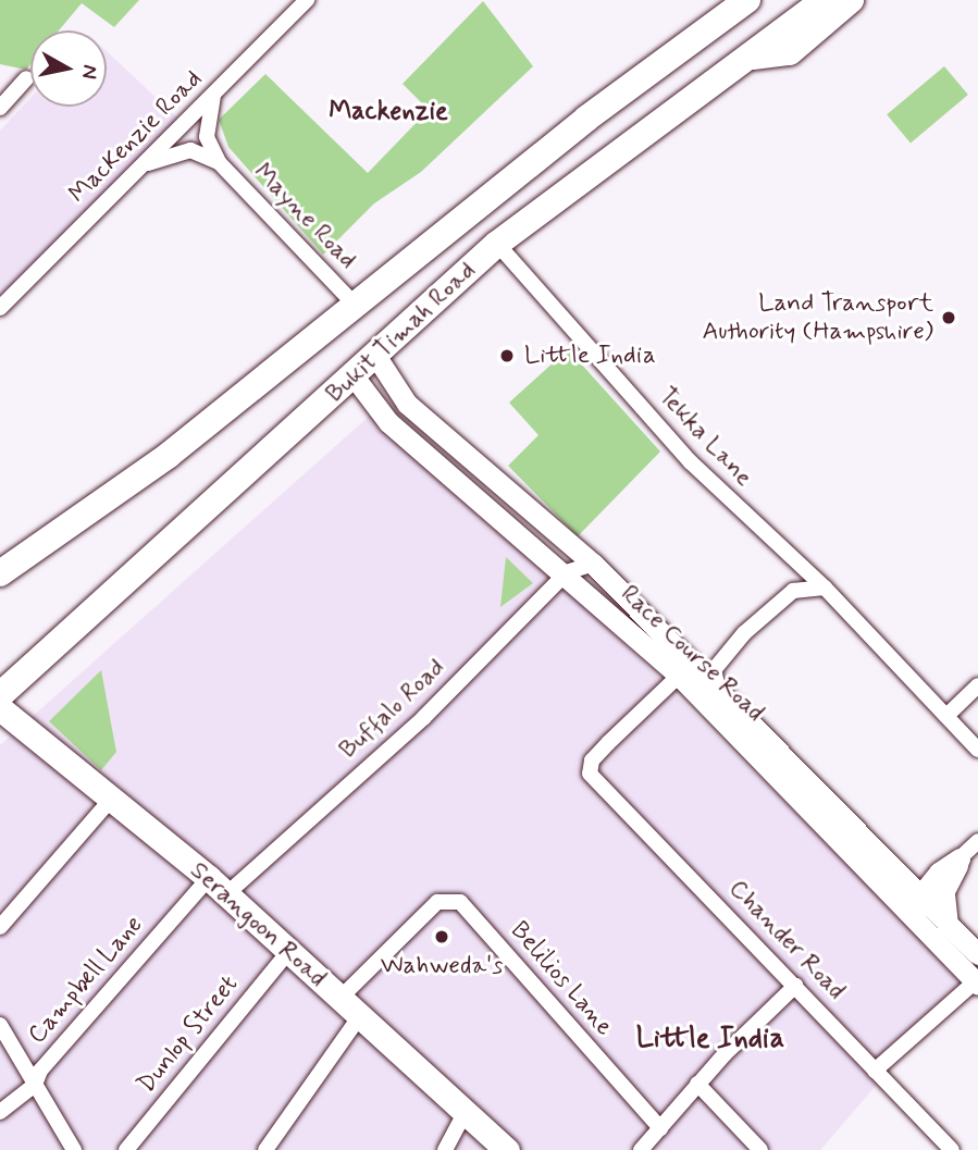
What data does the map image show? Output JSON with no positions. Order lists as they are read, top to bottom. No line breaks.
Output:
{"streets":{"highway":["Bukit Timah Road"],"main road":["Serangoon Road"],"street":["MacKenzie Road","Mayne Road","Tekka Lane","Race Course Road","Buffalo Road","Chander Road","Belilios Lane","Campbell Lane","Dunlop Street"]},"crossings":[["MacKenzie Road","Mayne Road"],["Mayne Road","Bukit Timah Road"],["Bukit Timah Road","Tekka Lane"],["Bukit Timah Road","Race Course Road"],["Race Course Road","Buffalo Road"],["Race Course Road","Chander Road"],["Buffalo Road","Serangoon Road"],["Buffalo Road","Campbell Lane"],["Serangoon Road","Belilios Lane"],["Serangoon Road","Campbell Lane"],["Serangoon Road","Dunlop Street"]],"districts":["Mackenzie","Little India"],"places":["Land Transport Authority (Hampshire)","Little India","Wahweda's"],"north":"right"}
